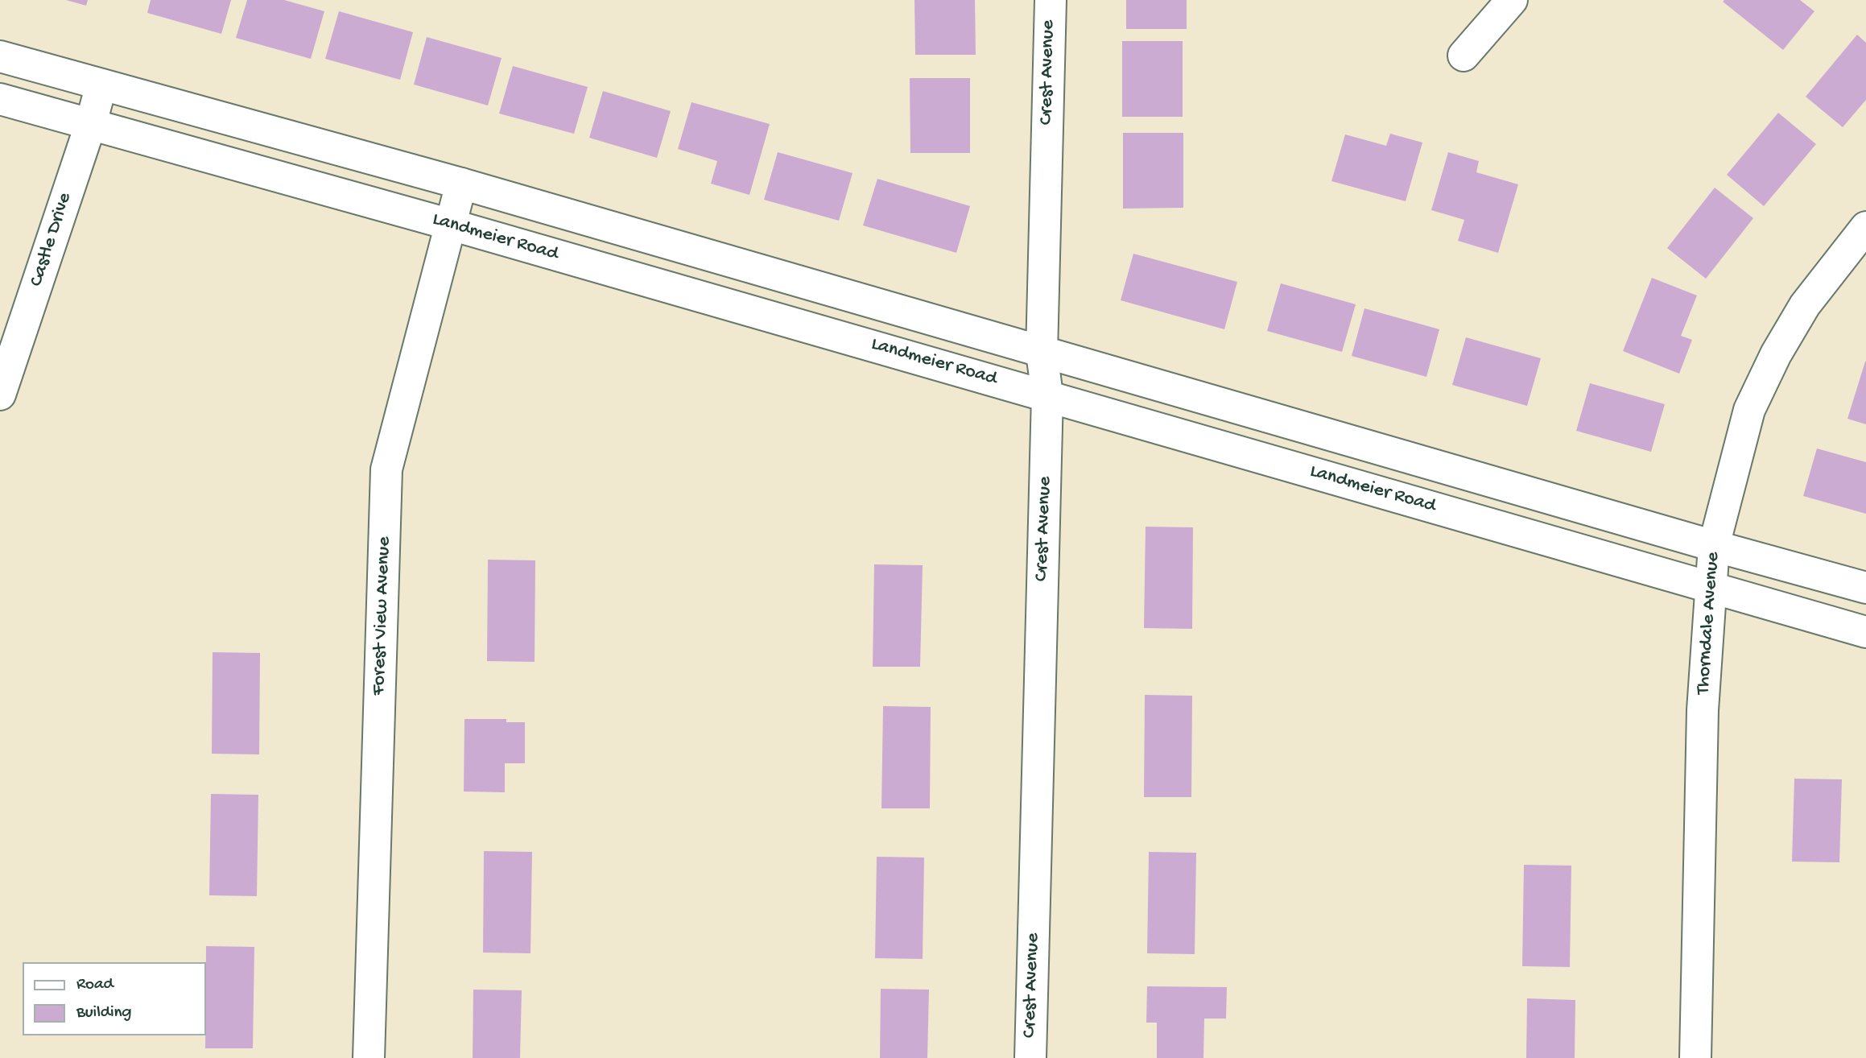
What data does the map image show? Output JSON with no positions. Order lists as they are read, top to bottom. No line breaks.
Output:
{"streets":{"street":["Crest Avenue","Landmeier Road","Castle Drive","Forest View Avenue","Thorndale Avenue"]},"crossings":[["Crest Avenue","Landmeier Road"],["Landmeier Road","Castle Drive"],["Landmeier Road","Forest View Avenue"],["Landmeier Road","Thorndale Avenue"]],"legend":["Road","Building"]}
